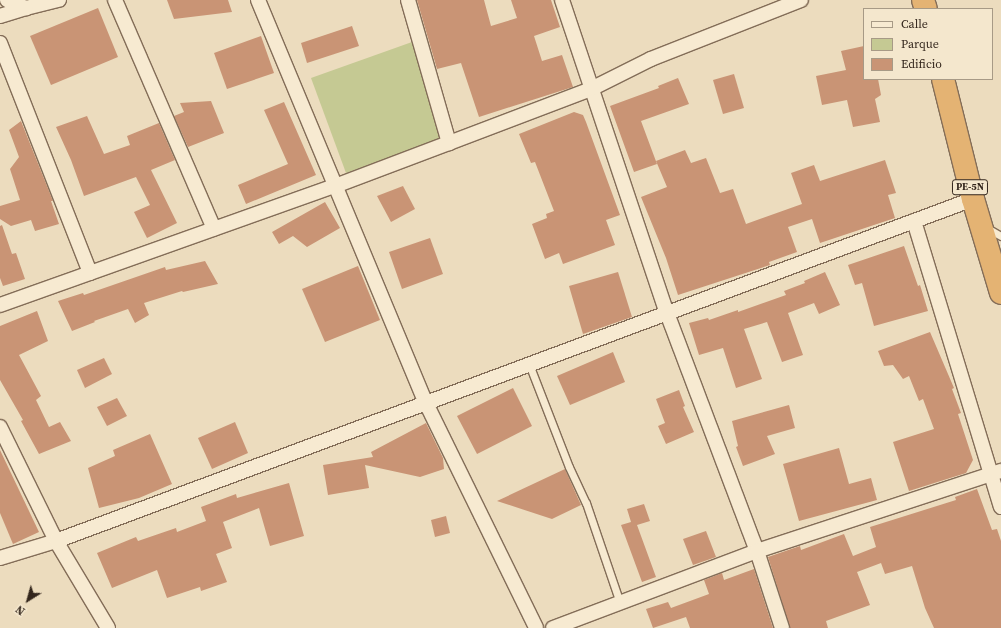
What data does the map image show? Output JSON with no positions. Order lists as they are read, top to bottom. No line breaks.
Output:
{"streets":{"highway":["PE-5N"]},"legend":["Calle","Parque","Edificio"],"north":"bottom left"}
